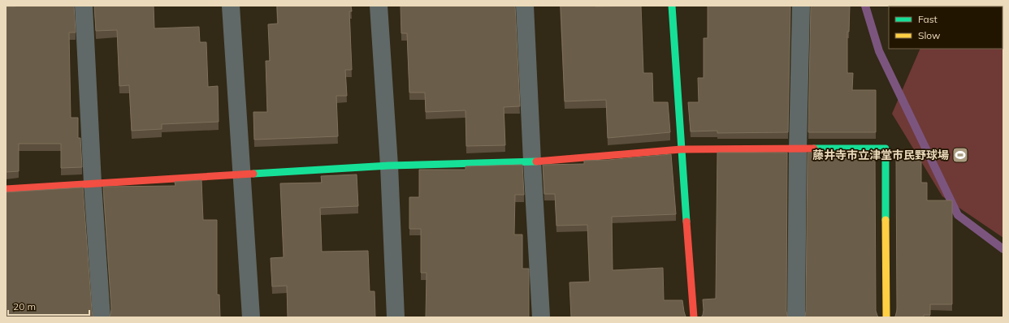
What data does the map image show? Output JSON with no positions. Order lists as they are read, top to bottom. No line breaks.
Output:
{"places":{"sports":["藤井寺市立津堂市民野球場"]},"legend":["Fast","Slow"],"scale_bar":"20 m"}
